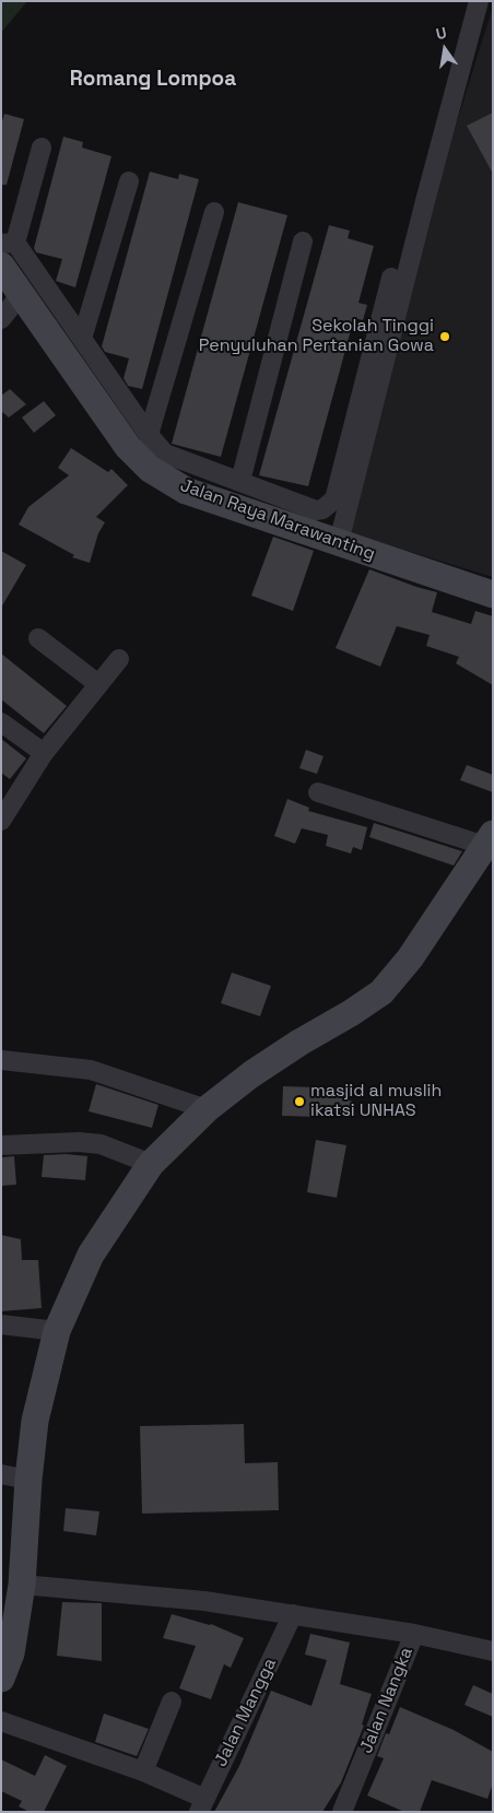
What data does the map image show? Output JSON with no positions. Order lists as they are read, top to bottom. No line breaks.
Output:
{"streets":{"street":["Jalan Raya Marawanting","Jalan Nangka","Jalan Mangga"]},"districts":["Romang Lompoa"],"places":["Sekolah Tinggi Penyuluhan Pertanian Gowa","masjid al muslih ikatsi UNHAS"],"north":"top"}
